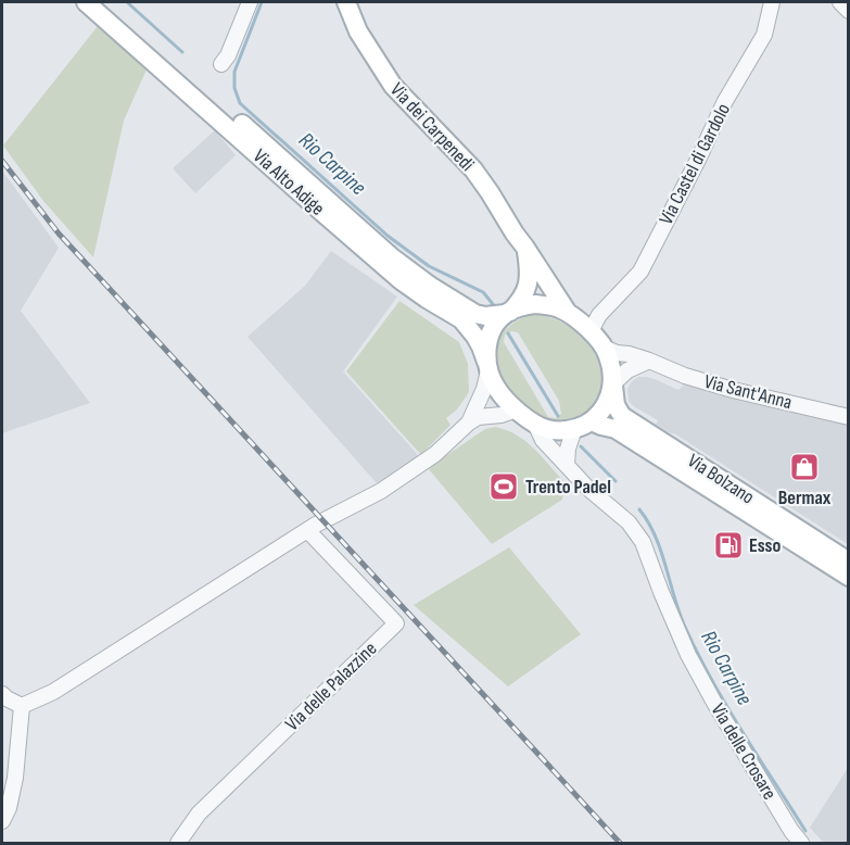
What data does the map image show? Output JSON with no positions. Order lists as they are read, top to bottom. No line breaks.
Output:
{"streets":{"main road":["Via dei Carpenedi","Via Alto Adige","Via Bolzano"],"street":["Via Castel di Gardolo","Via Sant'Anna","Via delle Palazzine","Via delle Crosare"]},"crossings":[["Via dei Carpenedi","Via Castel di Gardolo"],["Via dei Carpenedi","Via Alto Adige"],["Via dei Carpenedi","Via Sant'Anna"],["Via dei Carpenedi","Via Bolzano"],["Via dei Carpenedi","Via delle Crosare"],["Via Castel di Gardolo","Via Alto Adige"],["Via Castel di Gardolo","Via Sant'Anna"],["Via Castel di Gardolo","Via Bolzano"],["Via Castel di Gardolo","Via delle Crosare"],["Via Alto Adige","Via Sant'Anna"],["Via Alto Adige","Via Bolzano"],["Via Alto Adige","Via delle Crosare"],["Via Sant'Anna","Via Bolzano"],["Via Sant'Anna","Via delle Crosare"],["Via Bolzano","Via delle Crosare"]],"water":["Rio Carpine"],"places":{"shop":["Bermax"],"sports":["Trento Padel"],"fuel station":["Esso"]}}
